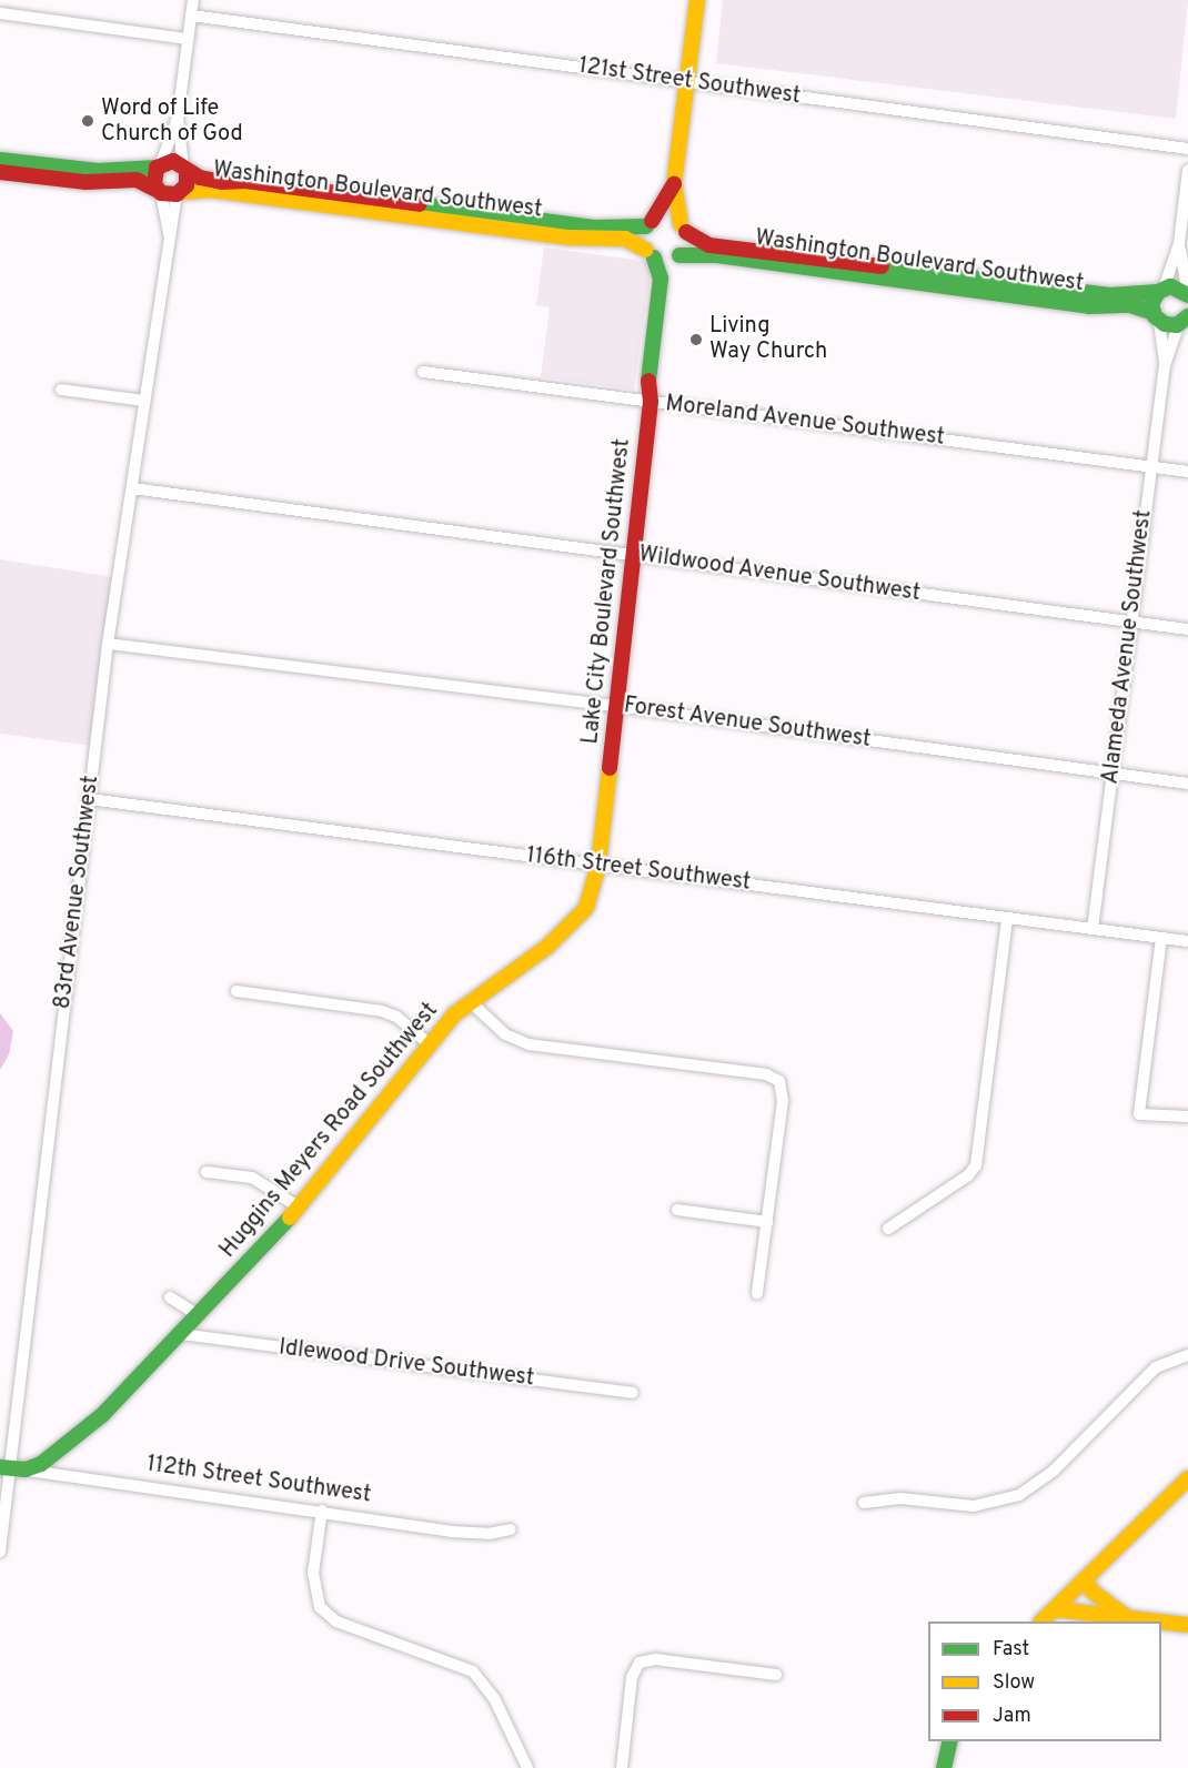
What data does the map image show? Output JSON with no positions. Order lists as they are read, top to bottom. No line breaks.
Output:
{"streets":{"main road":["Washington Boulevard Southwest","Lake City Boulevard Southwest","Huggins Meyers Road Southwest","112th Street Southwest"],"street":["121st Street Southwest","Moreland Avenue Southwest","Wildwood Avenue Southwest","Alameda Avenue Southwest","Forest Avenue Southwest","116th Street Southwest","83rd Avenue Southwest","Idlewood Drive Southwest"]},"crossings":[["Washington Boulevard Southwest","Lake City Boulevard Southwest"],["Washington Boulevard Southwest","Alameda Avenue Southwest"],["Washington Boulevard Southwest","83rd Avenue Southwest"],["Moreland Avenue Southwest","Lake City Boulevard Southwest"],["Moreland Avenue Southwest","Alameda Avenue Southwest"],["Wildwood Avenue Southwest","Lake City Boulevard Southwest"],["Wildwood Avenue Southwest","Alameda Avenue Southwest"],["Wildwood Avenue Southwest","83rd Avenue Southwest"],["Lake City Boulevard Southwest","Forest Avenue Southwest"],["Lake City Boulevard Southwest","116th Street Southwest"],["Lake City Boulevard Southwest","Huggins Meyers Road Southwest"],["Alameda Avenue Southwest","Forest Avenue Southwest"],["Alameda Avenue Southwest","116th Street Southwest"],["Forest Avenue Southwest","83rd Avenue Southwest"],["116th Street Southwest","83rd Avenue Southwest"],["83rd Avenue Southwest","112th Street Southwest"],["Huggins Meyers Road Southwest","Idlewood Drive Southwest"],["Huggins Meyers Road Southwest","112th Street Southwest"]],"places":["Word of Life Church of God","Living Way Church"],"legend":["Fast","Slow","Jam"]}
